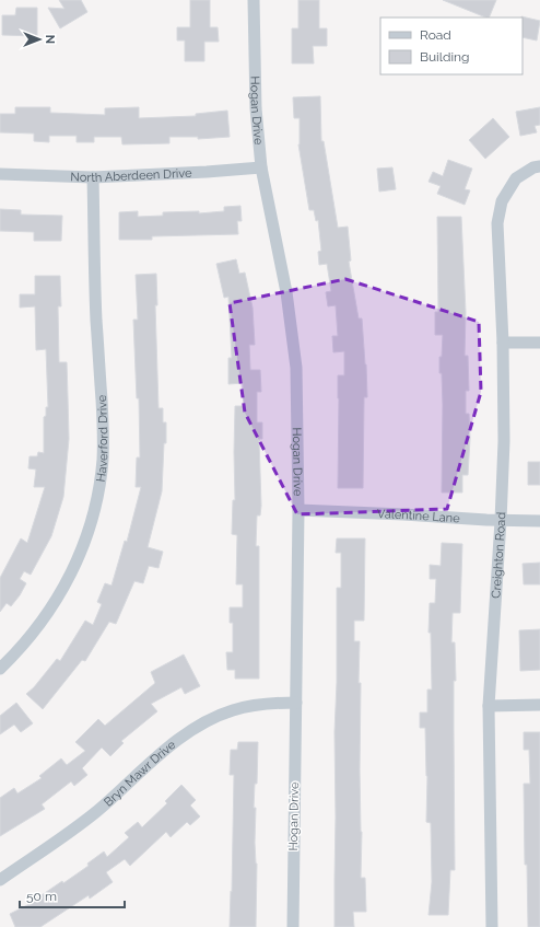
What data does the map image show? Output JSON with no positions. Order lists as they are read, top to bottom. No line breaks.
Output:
{"streets":{"street":["Hogan Drive","North Aberdeen Drive","Haverford Drive","Valentine Lane","Creighton Road","Bryn Mawr Drive"]},"crossings":[["Hogan Drive","North Aberdeen Drive"],["Hogan Drive","Valentine Lane"],["Hogan Drive","Bryn Mawr Drive"],["North Aberdeen Drive","Haverford Drive"],["Valentine Lane","Creighton Road"]],"legend":["Road","Building"],"scale_bar":"50 m","north":"right"}
